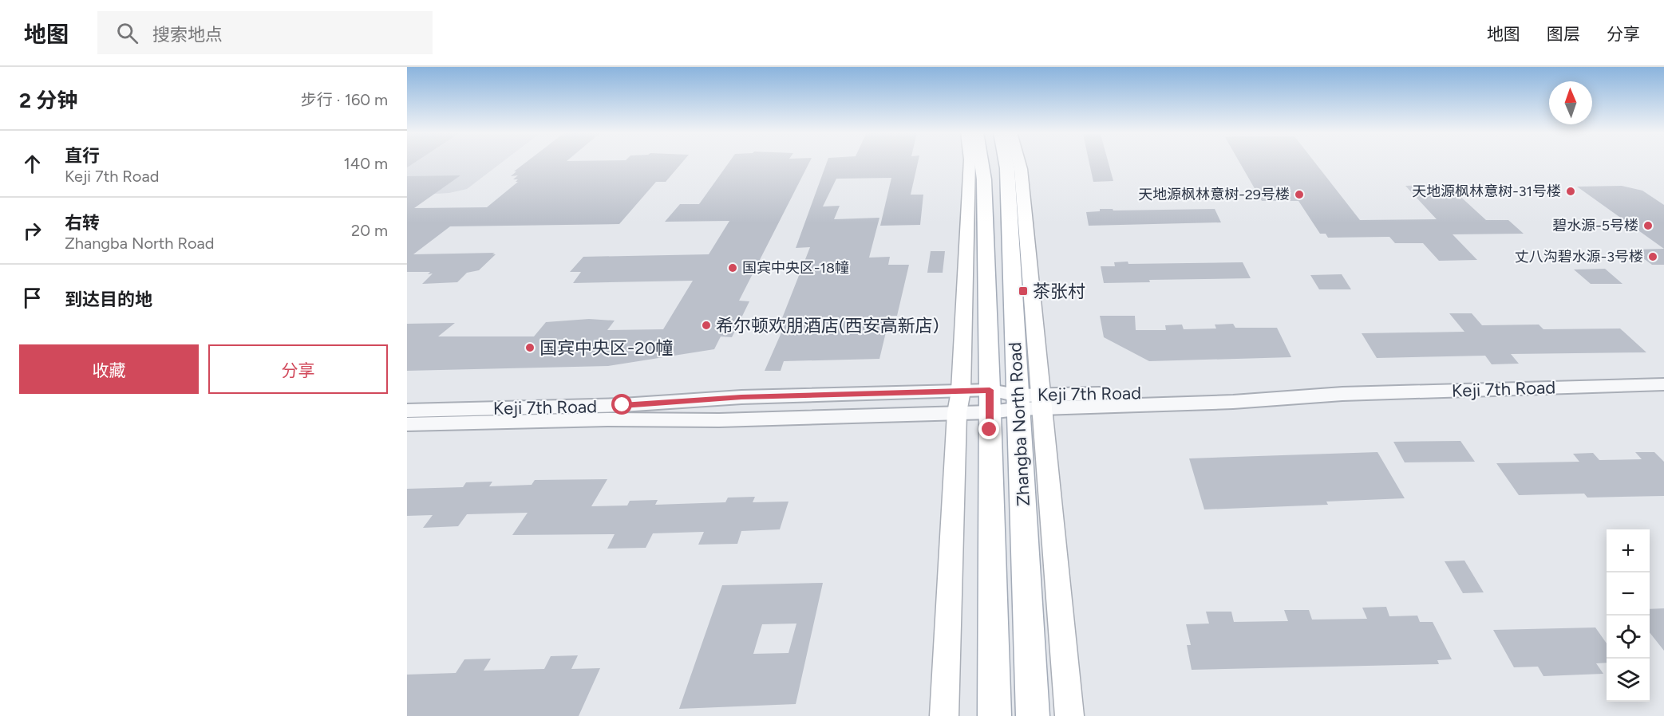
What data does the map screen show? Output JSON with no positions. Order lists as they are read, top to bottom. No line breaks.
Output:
{"streets":{"main road":["Zhangba North Road"],"street":["Keji 7th Road"]},"crossings":[["Keji 7th Road","Zhangba North Road"]],"places":{"other":["天地源枫林意树-31号楼","天地源枫林意树-29号楼","碧水源-5号楼","丈八沟碧水源-3号楼","国宾中央区-18幢","希尔顿欢朋酒店(西安高新店)","国宾中央区-20幢"],"transit":["茶张村"]},"north":"top","page":{"header":"地图","search":"搜索地点","nav":["地图","图层","分享"],"heading":["2 分钟","步行 · 160 m"],"list":[["直行","Keji 7th Road","140 m"],["右转","Zhangba North Road","20 m"],"到达目的地"],"buttons":["收藏","分享"],"map_buttons":["+","−"]}}
